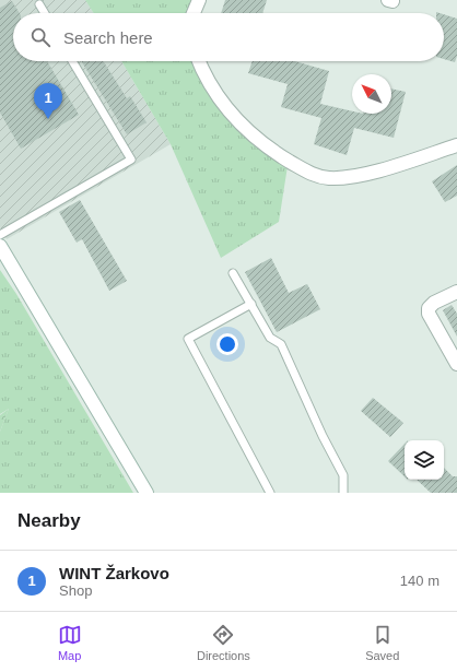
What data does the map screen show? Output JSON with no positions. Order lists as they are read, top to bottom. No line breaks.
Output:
{"north":"top left","page":{"search":"Search here","pins":"1","heading":"Nearby","list":[{"mark":"1","name":"WINT Žarkovo","note":"Shop","value":"140 m"}],"nav":["Map","Directions","Saved"]}}
